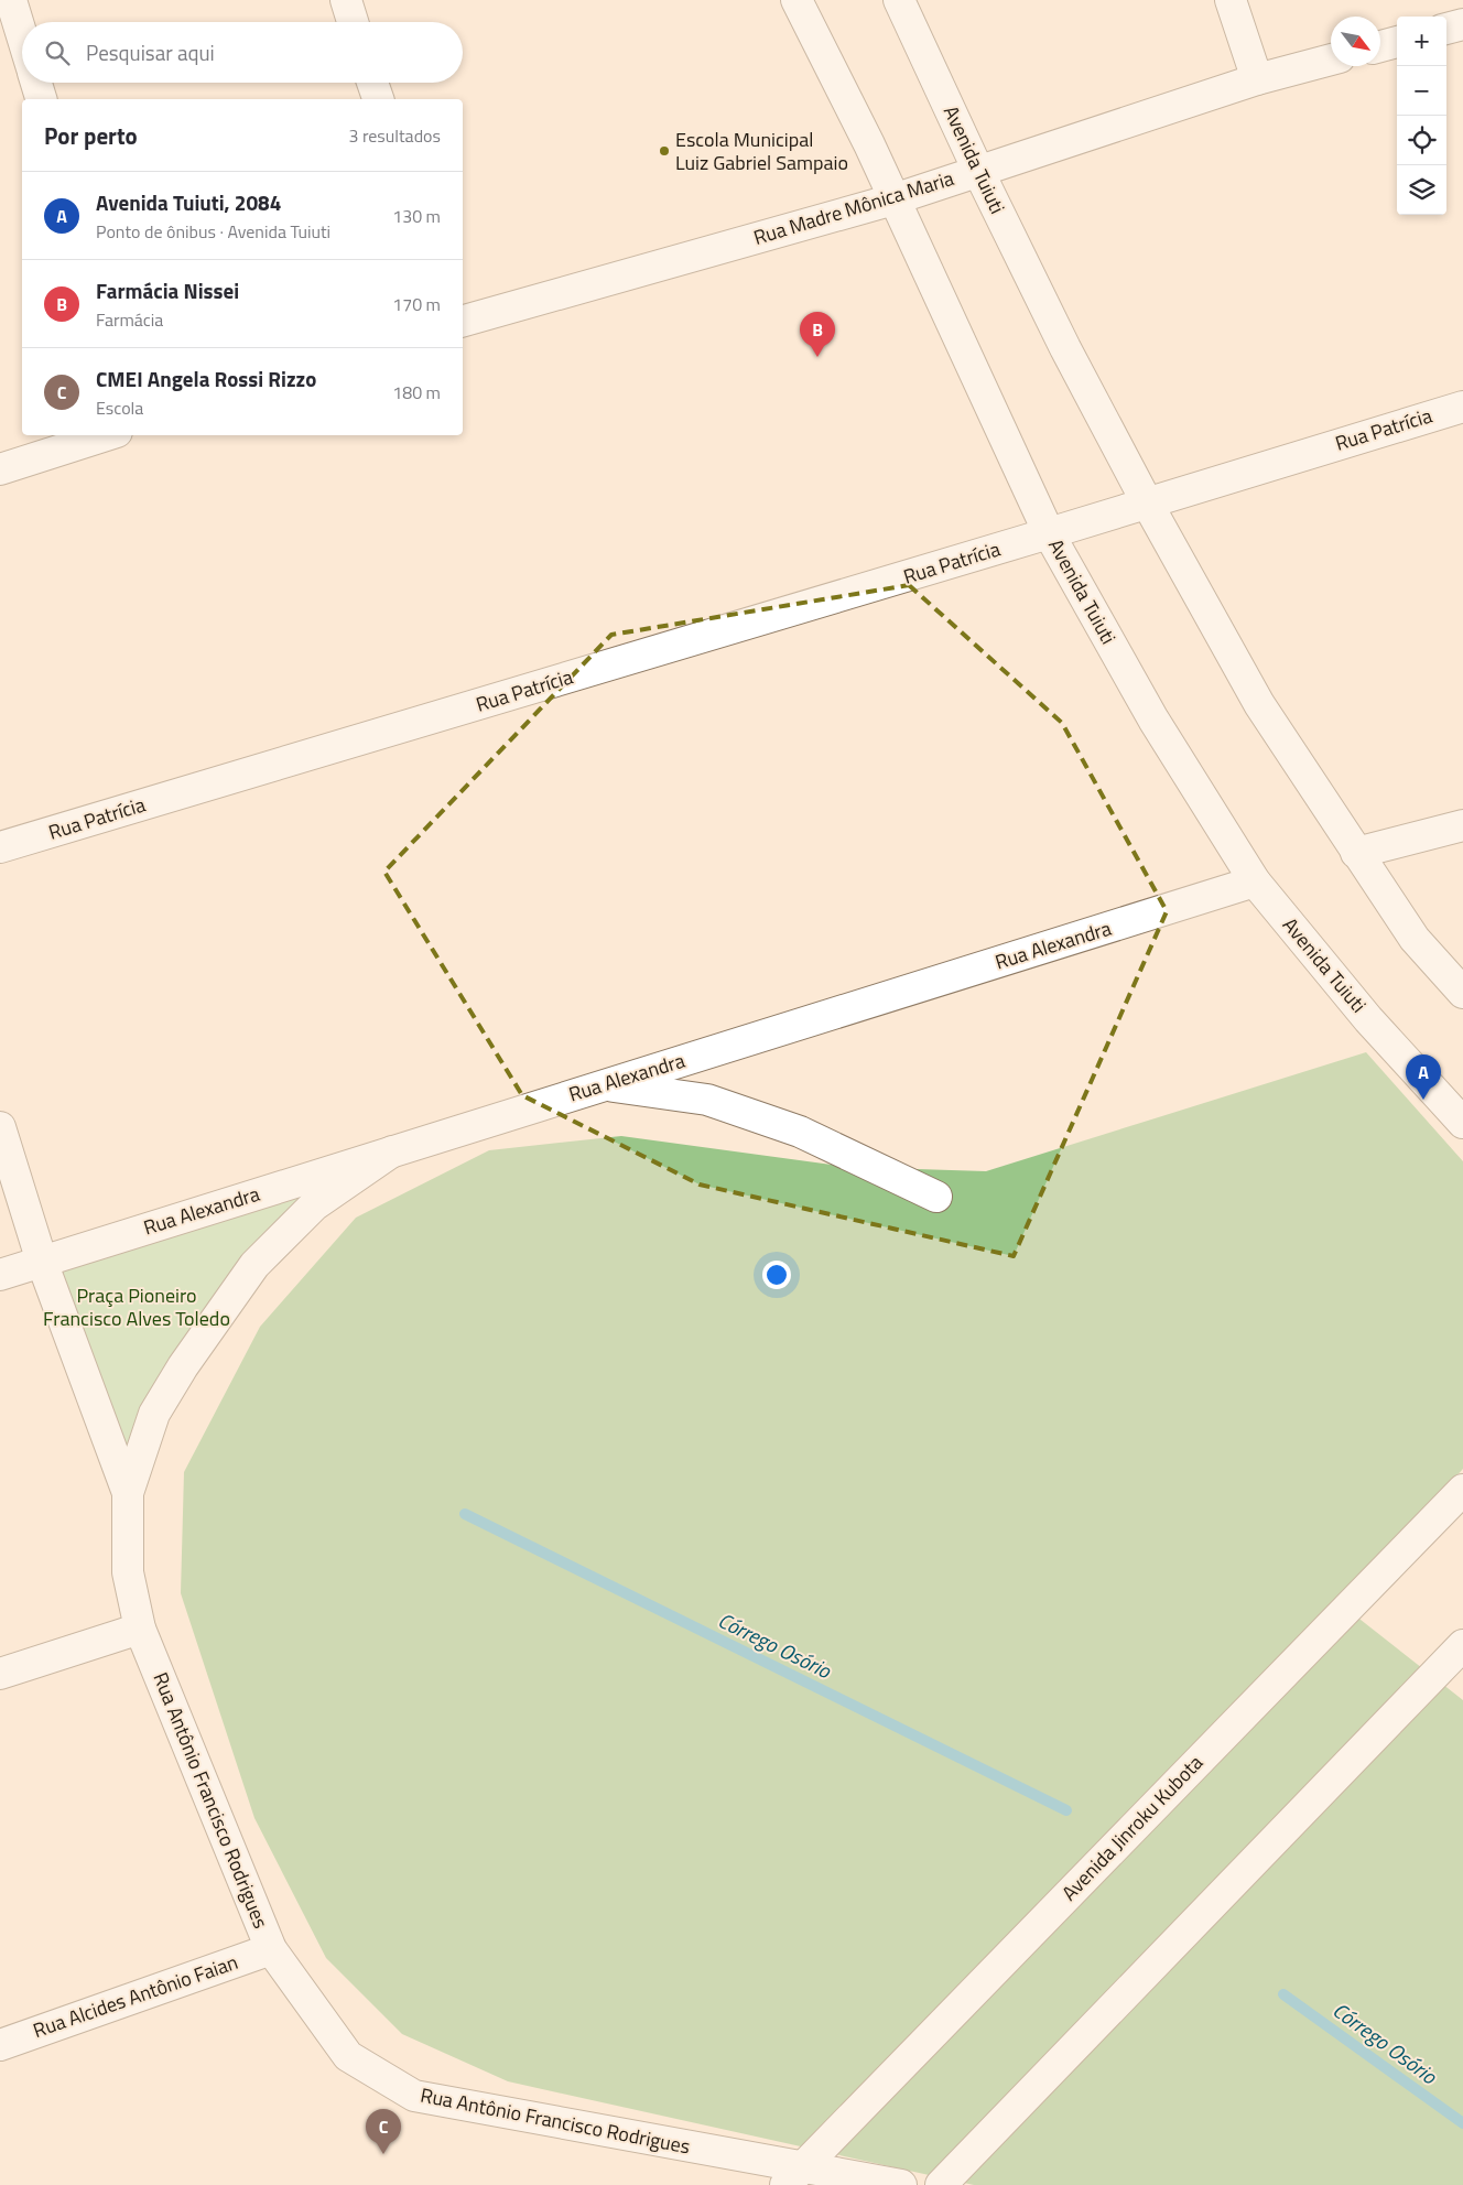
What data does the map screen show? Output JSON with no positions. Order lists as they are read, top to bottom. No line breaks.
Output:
{"streets":{"street":["Avenida Tuiuti","Rua Madre Mônica Maria","Rua Patrícia","Rua Alexandra","Rua Antônio Francisco Rodrigues","Avenida Jinroku Kubota","Rua Alcides Antônio Faian"]},"crossings":[["Avenida Tuiuti","Rua Madre Mônica Maria"],["Avenida Tuiuti","Rua Patrícia"],["Avenida Tuiuti","Rua Alexandra"],["Rua Alexandra","Rua Antônio Francisco Rodrigues"],["Rua Antônio Francisco Rodrigues","Avenida Jinroku Kubota"],["Rua Antônio Francisco Rodrigues","Rua Alcides Antônio Faian"]],"water":["Córrego Osório"],"parks":["Praça Pioneiro Francisco Alves Toledo"],"places":["Escola Municipal Luiz Gabriel Sampaio"],"north":"bottom right","page":{"map_buttons":["+","−"],"search":"Pesquisar aqui","heading":["Por perto","3 resultados"],"list":[{"mark":"A","name":"Avenida Tuiuti, 2084","note":"Ponto de ônibus · Avenida Tuiuti","value":"130 m"},{"mark":"B","name":"Farmácia Nissei","note":"Farmácia","value":"170 m"},{"mark":"C","name":"CMEI Angela Rossi Rizzo","note":"Escola","value":"180 m"}],"pins":["B","A","C"]}}
